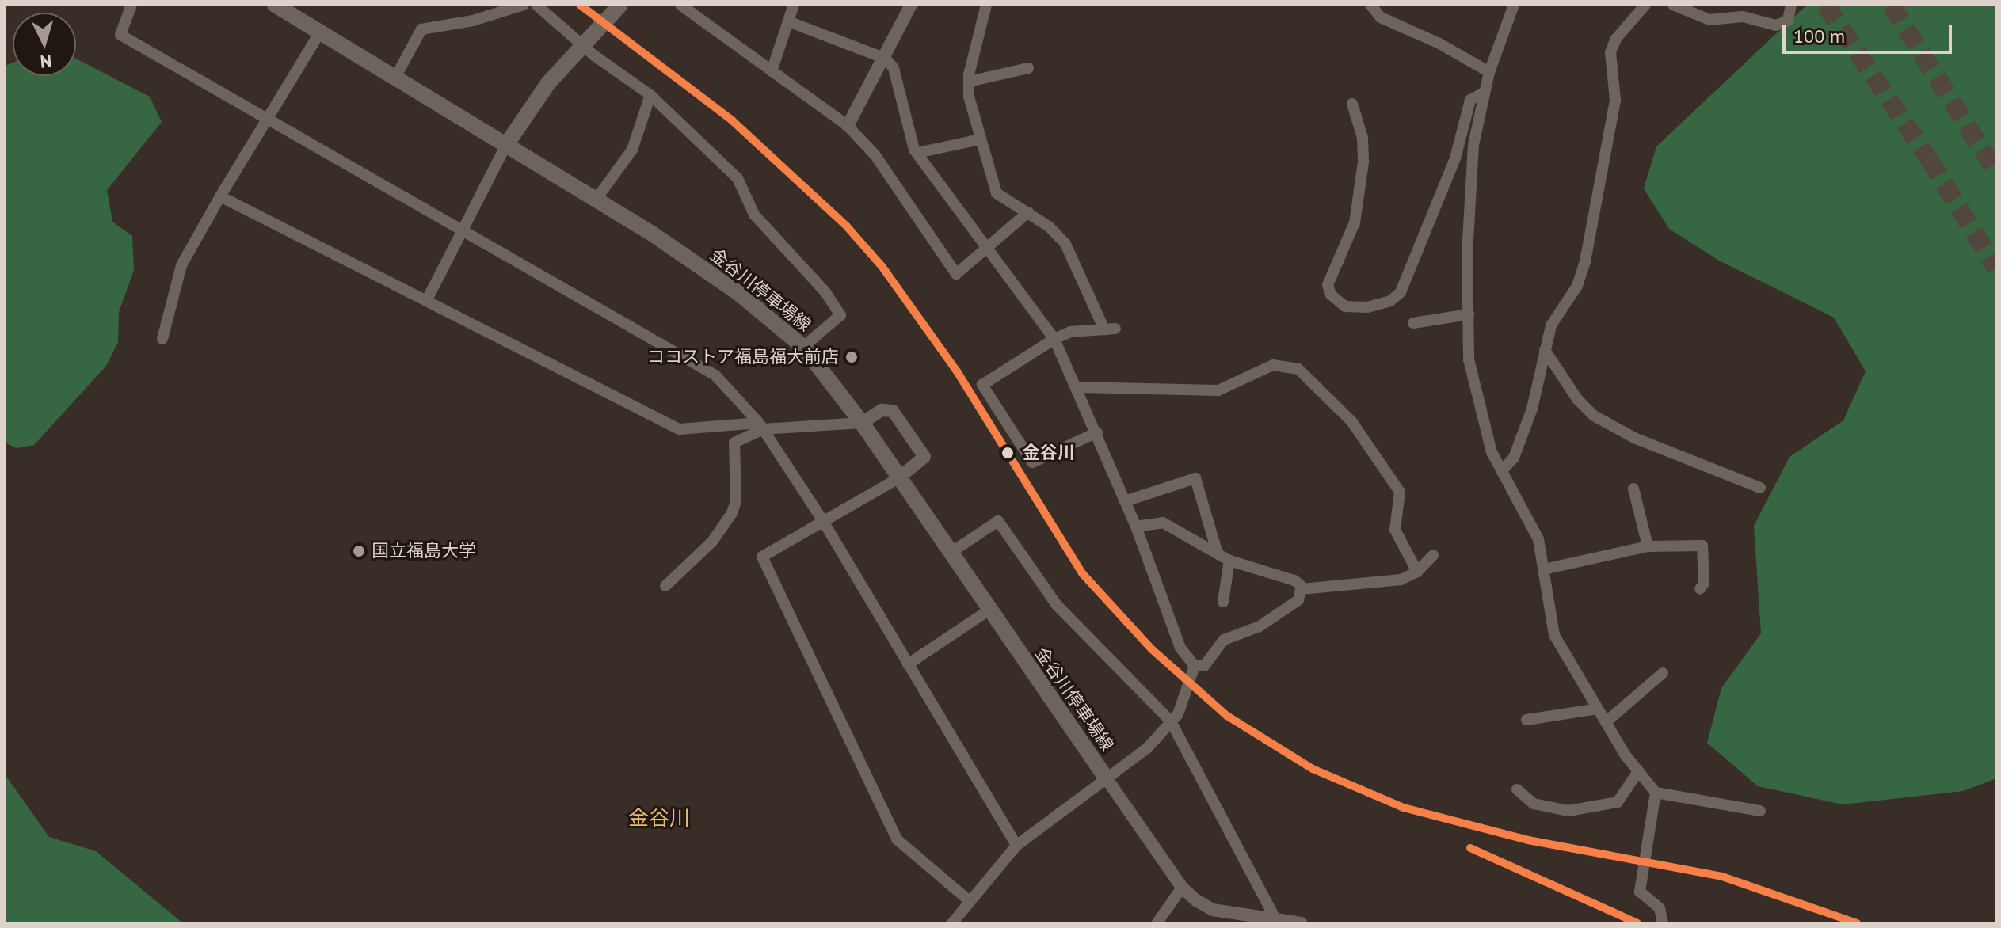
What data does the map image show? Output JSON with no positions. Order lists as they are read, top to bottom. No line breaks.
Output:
{"streets":{"main road":["金谷川停車場線"]},"districts":["金谷川"],"places":["ココストア福島福大前店","金谷川","国立福島大学"],"scale_bar":"100 m","north":"bottom"}
